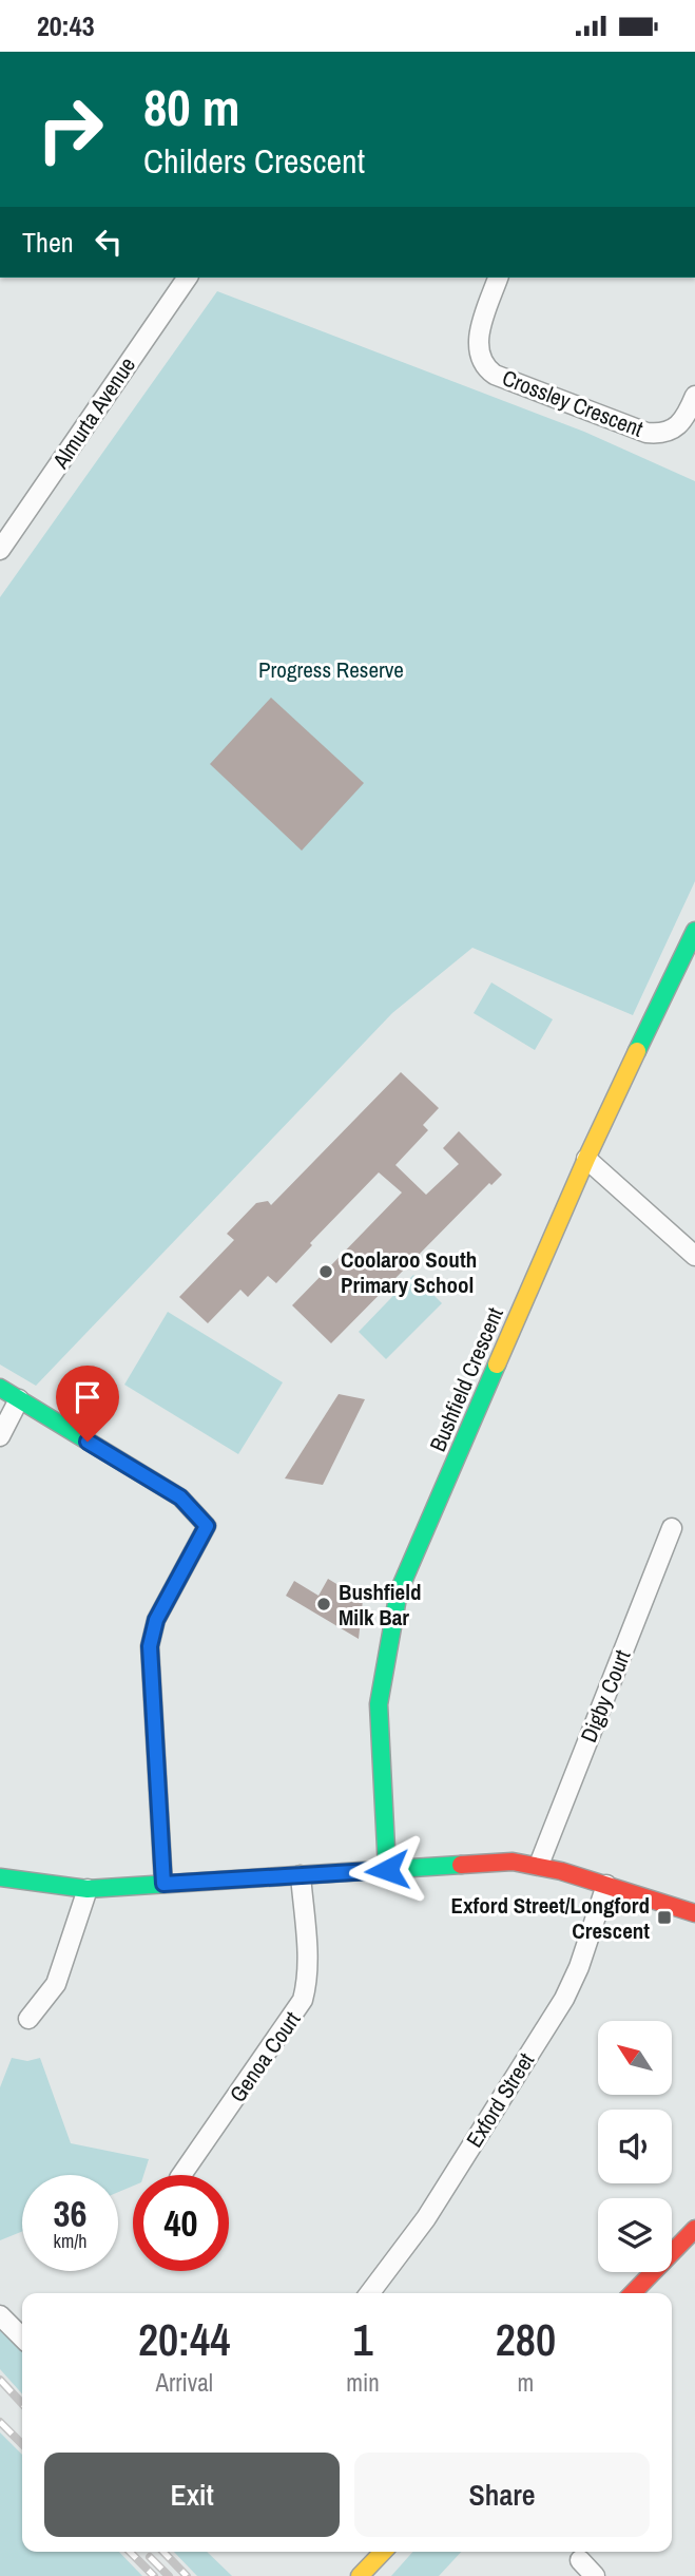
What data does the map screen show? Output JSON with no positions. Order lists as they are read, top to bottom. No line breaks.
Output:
{"streets":{"street":["Crossley Crescent","Almurta Avenue","Bushfield Crescent","Digby Court","Genoa Court","Exford Street"]},"parks":["Progress Reserve"],"places":{"other":["Coolaroo South Primary School","Bushfield Milk Bar"],"transit":["Exford Street/Longford Crescent"]},"north":"top left","page":{"status":"20:43","turn":["80 m","Childers Crescent"],"then":"Then","speed":"36 km/h","limit":"40","eta":["20:44","Arrival","1","min","280","m"],"buttons":["Exit","Share"]}}
